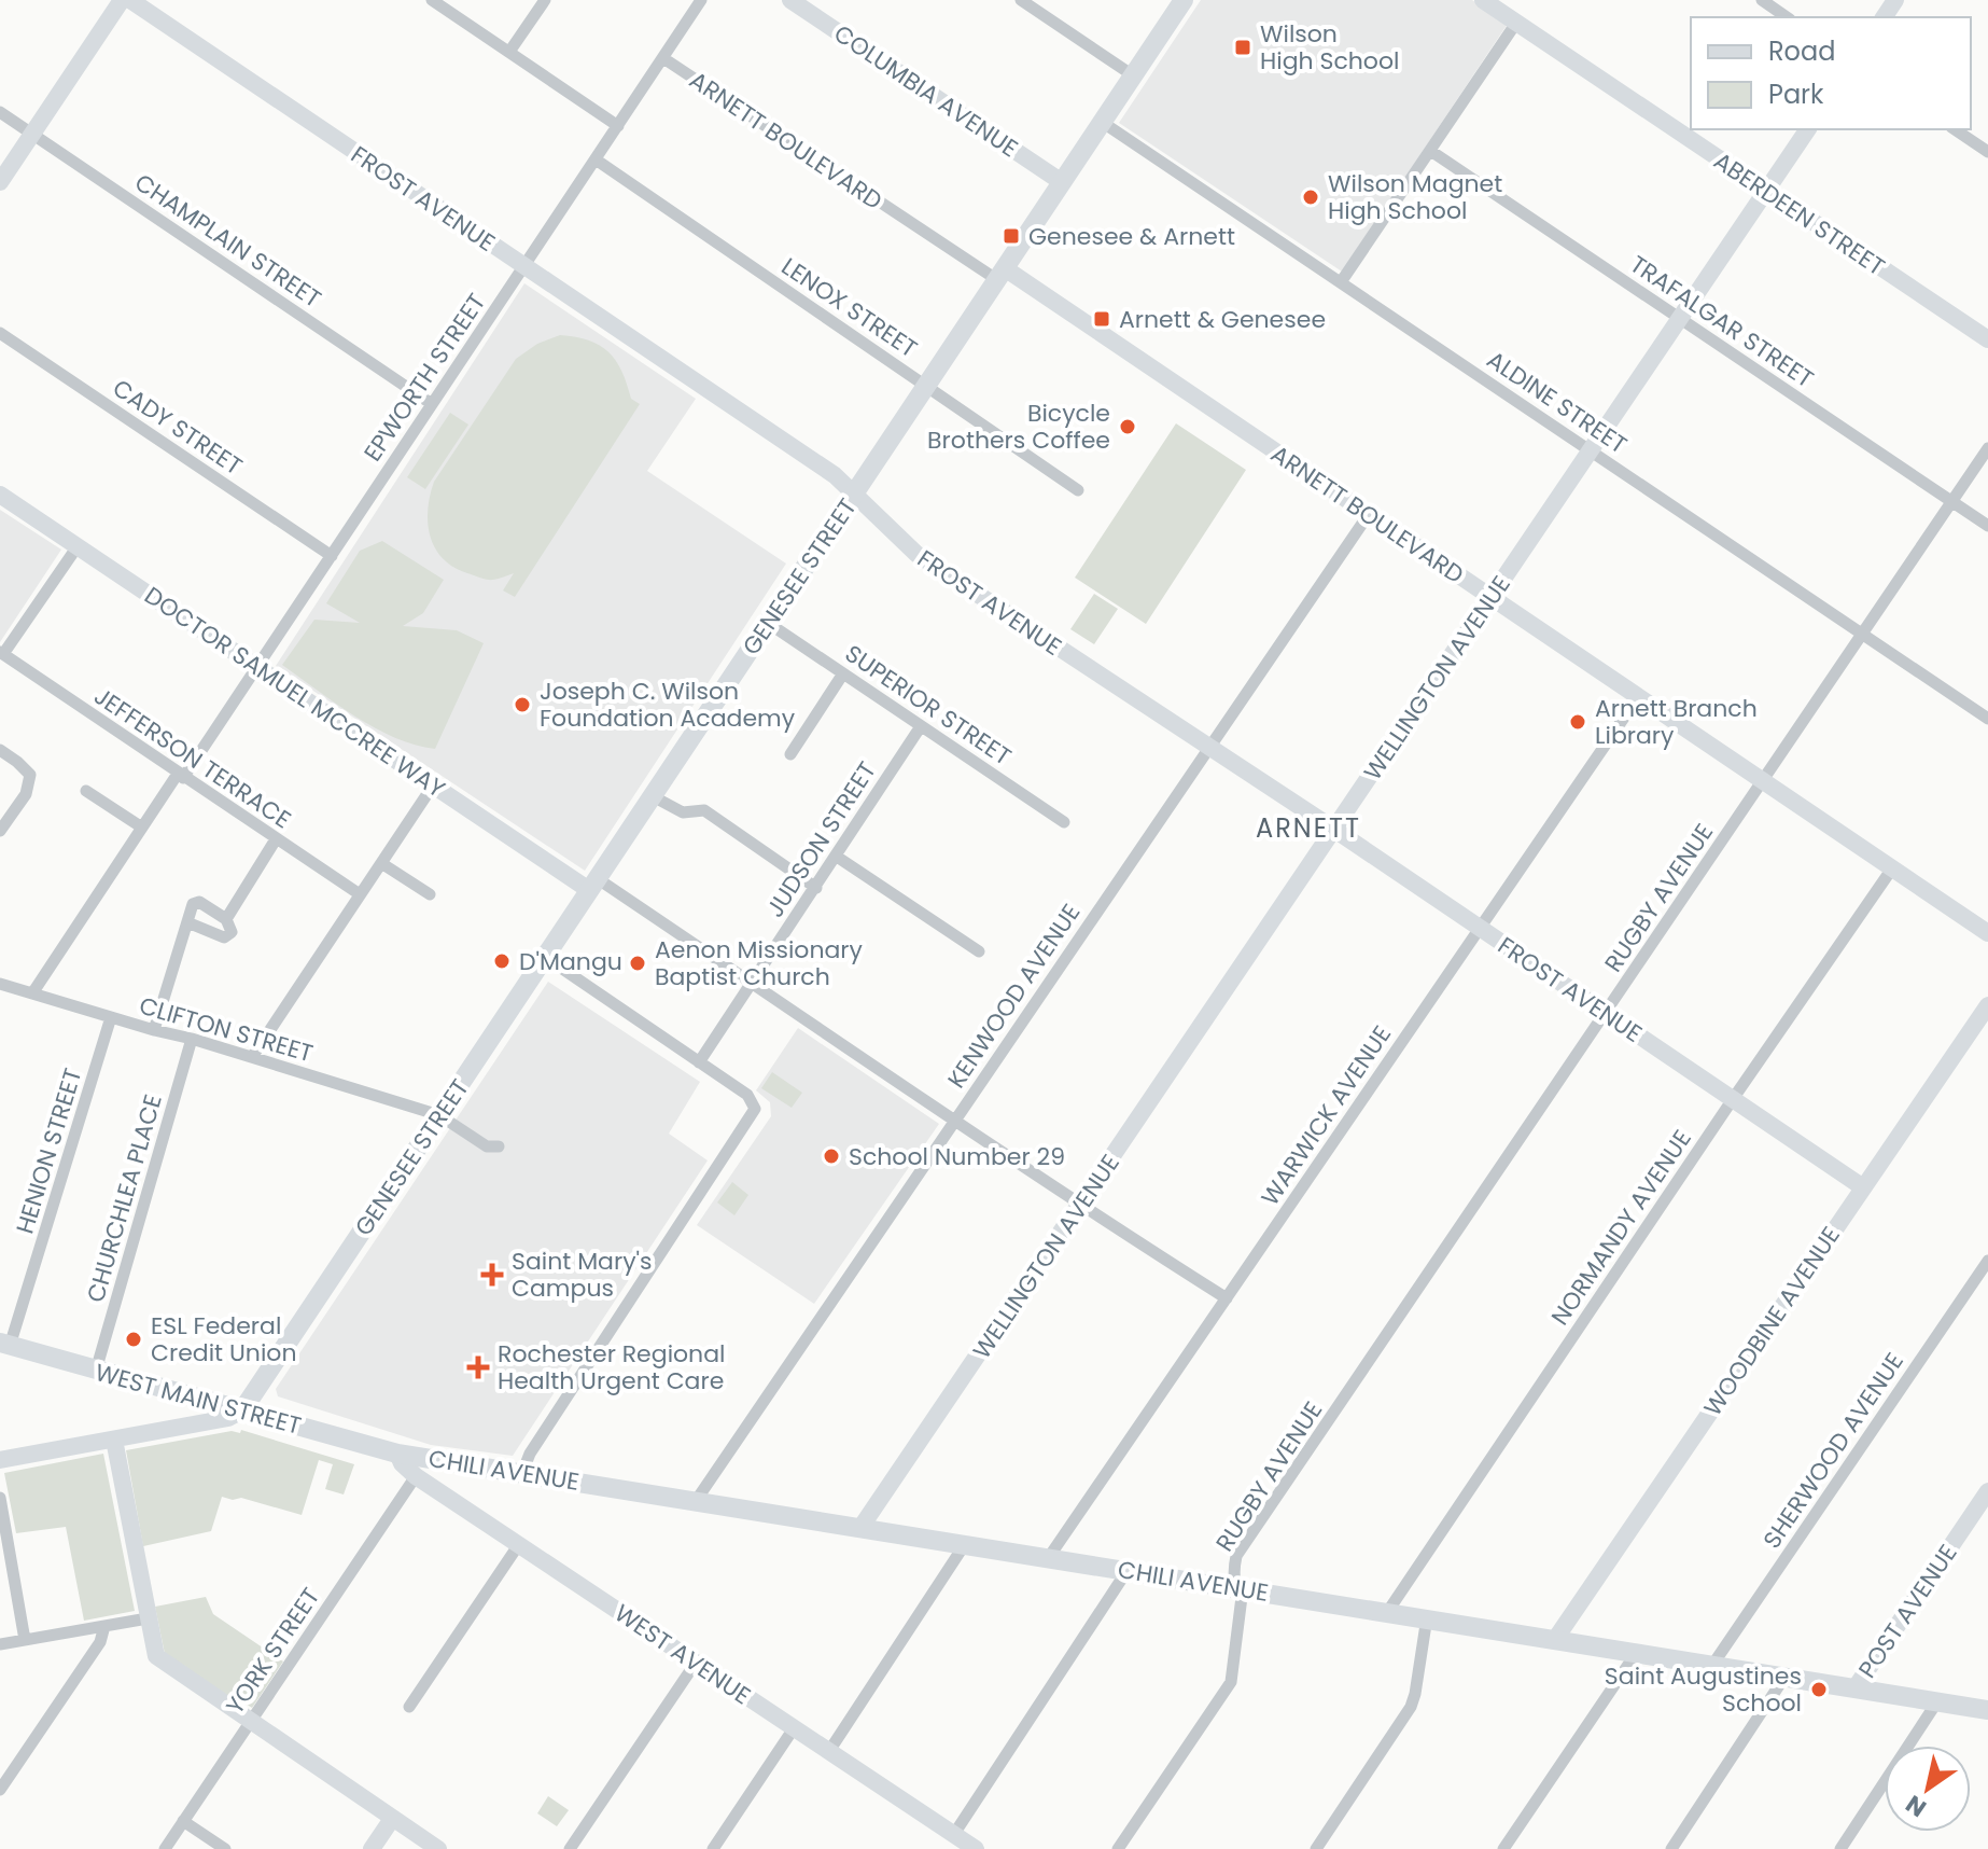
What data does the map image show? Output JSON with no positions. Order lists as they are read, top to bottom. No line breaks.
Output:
{"streets":{"main road":["GENESEE STREET","WEST MAIN STREET","CHILI AVENUE"],"street":["COLUMBIA AVENUE","ARNETT BOULEVARD","FROST AVENUE","ABERDEEN STREET","CHAMPLAIN STREET","LENOX STREET","TRAFALGAR STREET","EPWORTH STREET","ALDINE STREET","CADY STREET","WELLINGTON AVENUE","DOCTOR SAMUEL MCCREE WAY","SUPERIOR STREET","JEFFERSON TERRACE","JUDSON STREET","RUGBY AVENUE","KENWOOD AVENUE","CLIFTON STREET","WARWICK AVENUE","HENION STREET","CHURCHLEA PLACE","NORMANDY AVENUE","WOODBINE AVENUE","SHERWOOD AVENUE","POST AVENUE","YORK STREET","WEST AVENUE"]},"crossings":[["COLUMBIA AVENUE","GENESEE STREET"],["ARNETT BOULEVARD","EPWORTH STREET"],["ARNETT BOULEVARD","GENESEE STREET"],["ARNETT BOULEVARD","WELLINGTON AVENUE"],["ARNETT BOULEVARD","RUGBY AVENUE"],["ARNETT BOULEVARD","KENWOOD AVENUE"],["ARNETT BOULEVARD","WARWICK AVENUE"],["ARNETT BOULEVARD","NORMANDY AVENUE"],["FROST AVENUE","EPWORTH STREET"],["FROST AVENUE","GENESEE STREET"],["FROST AVENUE","WELLINGTON AVENUE"],["FROST AVENUE","RUGBY AVENUE"],["FROST AVENUE","KENWOOD AVENUE"],["FROST AVENUE","WARWICK AVENUE"],["FROST AVENUE","NORMANDY AVENUE"],["FROST AVENUE","WOODBINE AVENUE"],["ABERDEEN STREET","WELLINGTON AVENUE"],["CHAMPLAIN STREET","EPWORTH STREET"],["LENOX STREET","EPWORTH STREET"],["LENOX STREET","GENESEE STREET"],["TRAFALGAR STREET","WELLINGTON AVENUE"],["TRAFALGAR STREET","RUGBY AVENUE"],["EPWORTH STREET","CADY STREET"],["EPWORTH STREET","DOCTOR SAMUEL MCCREE WAY"],["EPWORTH STREET","JEFFERSON TERRACE"],["EPWORTH STREET","CLIFTON STREET"],["ALDINE STREET","GENESEE STREET"],["ALDINE STREET","WELLINGTON AVENUE"],["ALDINE STREET","RUGBY AVENUE"],["GENESEE STREET","DOCTOR SAMUEL MCCREE WAY"],["GENESEE STREET","SUPERIOR STREET"],["GENESEE STREET","CLIFTON STREET"],["GENESEE STREET","WEST MAIN STREET"],["WELLINGTON AVENUE","CHILI AVENUE"],["DOCTOR SAMUEL MCCREE WAY","JEFFERSON TERRACE"],["SUPERIOR STREET","JUDSON STREET"],["RUGBY AVENUE","CHILI AVENUE"],["KENWOOD AVENUE","CHILI AVENUE"],["CLIFTON STREET","HENION STREET"],["CLIFTON STREET","CHURCHLEA PLACE"],["WARWICK AVENUE","CHILI AVENUE"],["HENION STREET","WEST MAIN STREET"],["CHURCHLEA PLACE","WEST MAIN STREET"],["NORMANDY AVENUE","CHILI AVENUE"],["WOODBINE AVENUE","CHILI AVENUE"],["WEST MAIN STREET","CHILI AVENUE"],["WEST MAIN STREET","WEST AVENUE"],["SHERWOOD AVENUE","CHILI AVENUE"],["CHILI AVENUE","POST AVENUE"],["CHILI AVENUE","WEST AVENUE"],["YORK STREET","WEST AVENUE"]],"districts":["ARNETT"],"places":{"transit":["Wilson High School","Genesee & Arnett","Arnett & Genesee"],"other":["Wilson Magnet High School","Bicycle Brothers Coffee","Joseph C. Wilson Foundation Academy","Arnett Branch Library","D'Mangu","Aenon Missionary Baptist Church","School Number 29","ESL Federal Credit Union","Saint Augustines School"],"health":["Saint Mary's Campus","Rochester Regional Health Urgent Care"]},"legend":["Road","Park"],"north":"bottom left"}
